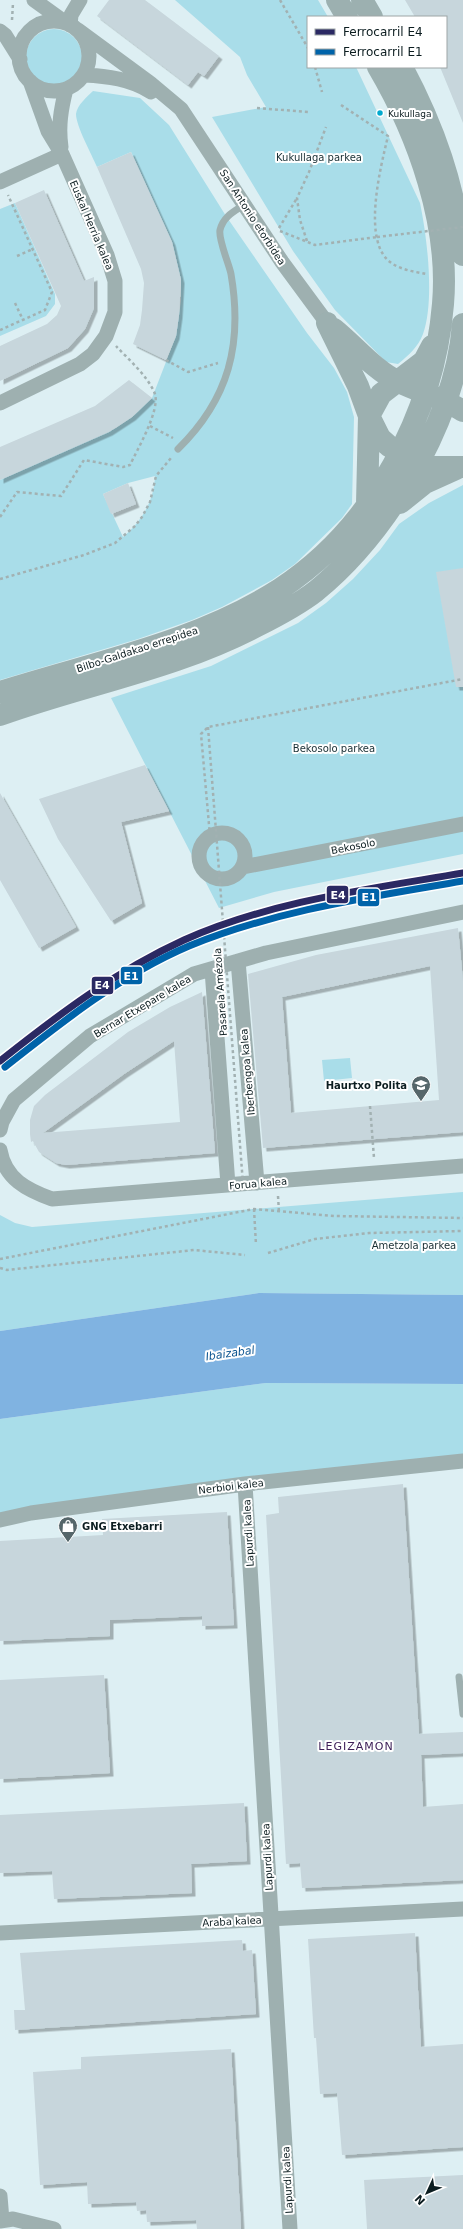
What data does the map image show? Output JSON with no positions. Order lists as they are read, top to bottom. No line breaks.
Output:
{"streets":{"highway":["Bilbo-Galdakao errepidea"],"street":["San Antonio etorbidea","Euskal Herria kalea","Bekosolo","Bernar Etxepare kalea","Iberbengoa kalea","Forua kalea","Nerbioi kalea","Lapurdi kalea","Araba kalea"],"path":["Pasarela Amézola"]},"crossings":[["San Antonio etorbidea","Euskal Herria kalea"],["Pasarela Amézola","Iberbengoa kalea"],["Pasarela Amézola","Forua kalea"],["Bernar Etxepare kalea","Iberbengoa kalea"],["Iberbengoa kalea","Forua kalea"],["Nerbioi kalea","Lapurdi kalea"],["Lapurdi kalea","Araba kalea"]],"districts":["LEGIZAMON"],"water":["Ibaizabal"],"parks":["Kukullaga parkea","Bekosolo parkea","Ametzola parkea"],"places":{"other":["Kukullaga"],"school or university":["Haurtxo Polita"],"shop":["GNG Etxebarri"]},"lines":["rail line E4","rail line E1"],"legend":["Ferrocarril E4","Ferrocarril E1"],"north":"bottom left"}
